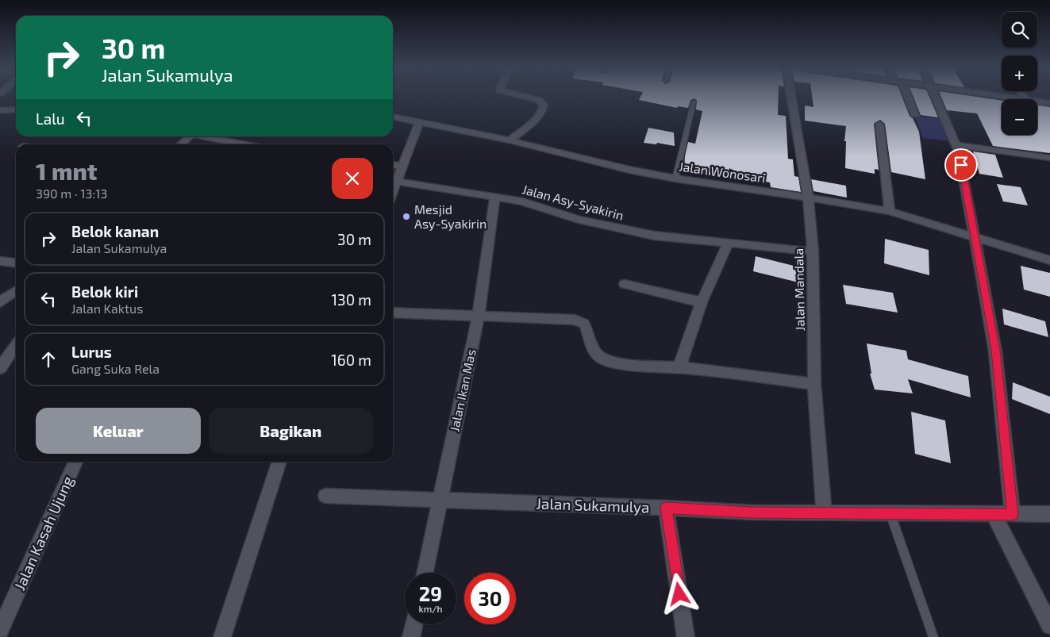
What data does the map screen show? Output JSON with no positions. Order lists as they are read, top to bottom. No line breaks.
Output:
{"streets":{"street":["Jalan Wonosari","Jalan Asy-Syakirin","Jalan Mandala","Jalan Ikan Mas","Jalan Sukamulya","Jalan Kasah Ujung"]},"crossings":[["Jalan Wonosari","Jalan Mandala"],["Jalan Asy-Syakirin","Jalan Mandala"],["Jalan Asy-Syakirin","Jalan Ikan Mas"],["Jalan Mandala","Jalan Sukamulya"],["Jalan Ikan Mas","Jalan Sukamulya"]],"places":["Mesjid Asy-Syakirin"],"page":{"map_buttons":["+","−"],"turn":["30 m","Jalan Sukamulya"],"then":"Lalu","heading":["1 mnt","390 m · 13:13"],"list":[{"name":"Belok kanan","note":"Jalan Sukamulya","value":"30 m"},{"name":"Belok kiri","note":"Jalan Kaktus","value":"130 m"},{"name":"Lurus","note":"Gang Suka Rela","value":"160 m"}],"buttons":["Keluar","Bagikan"],"speed":"29 km/h","limit":"30"}}
